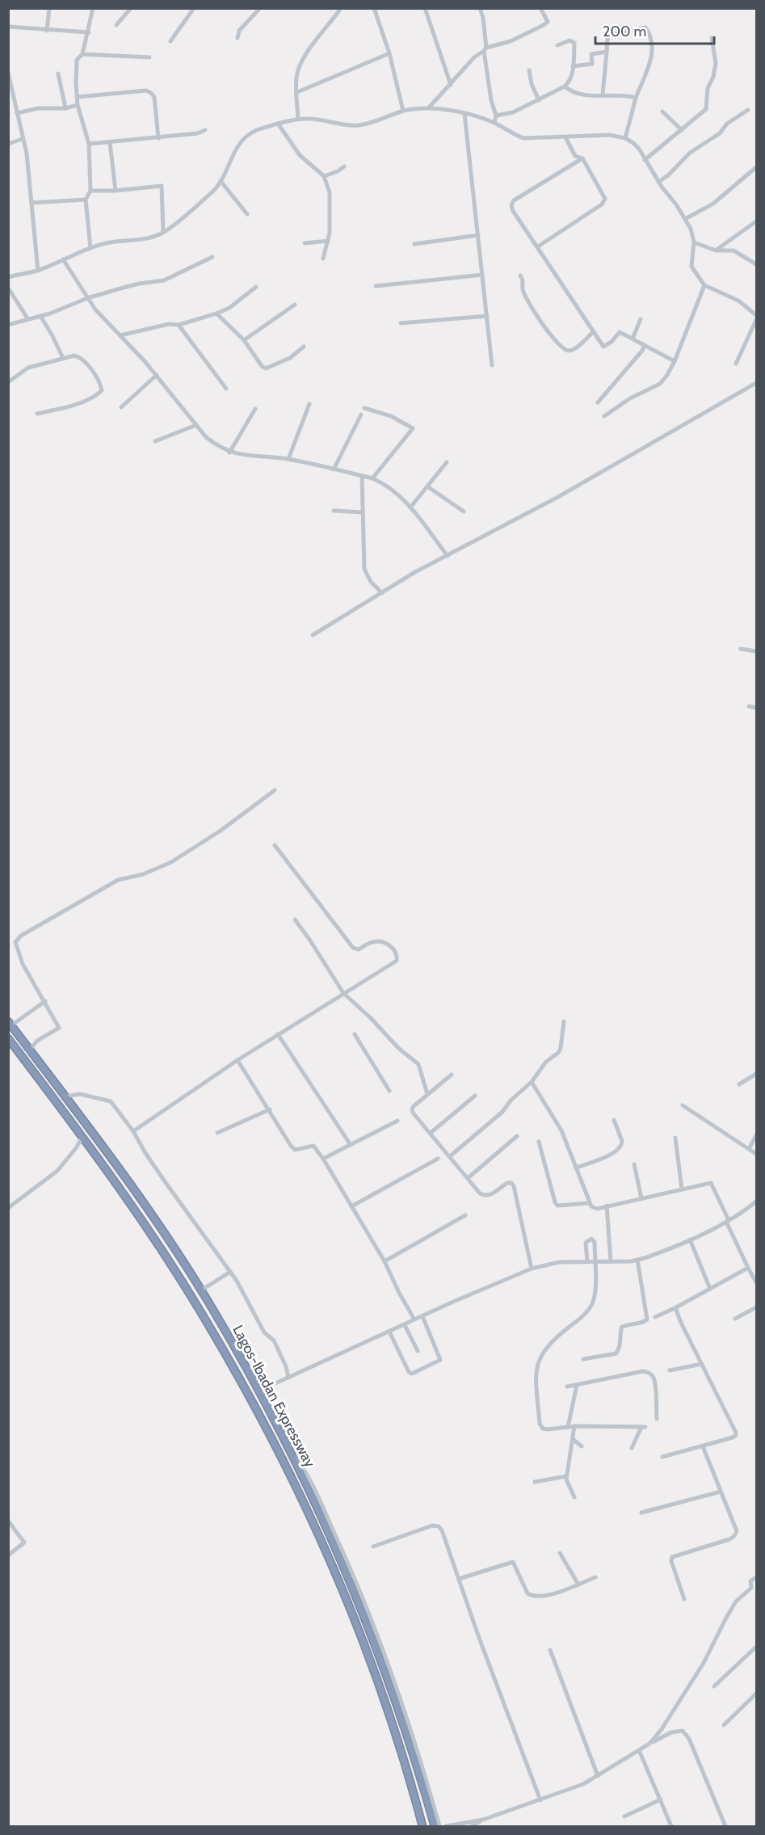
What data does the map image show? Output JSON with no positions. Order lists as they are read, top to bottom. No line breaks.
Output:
{"streets":{"highway":["Lagos-Ibadan Expressway"]},"scale_bar":"200 m"}
